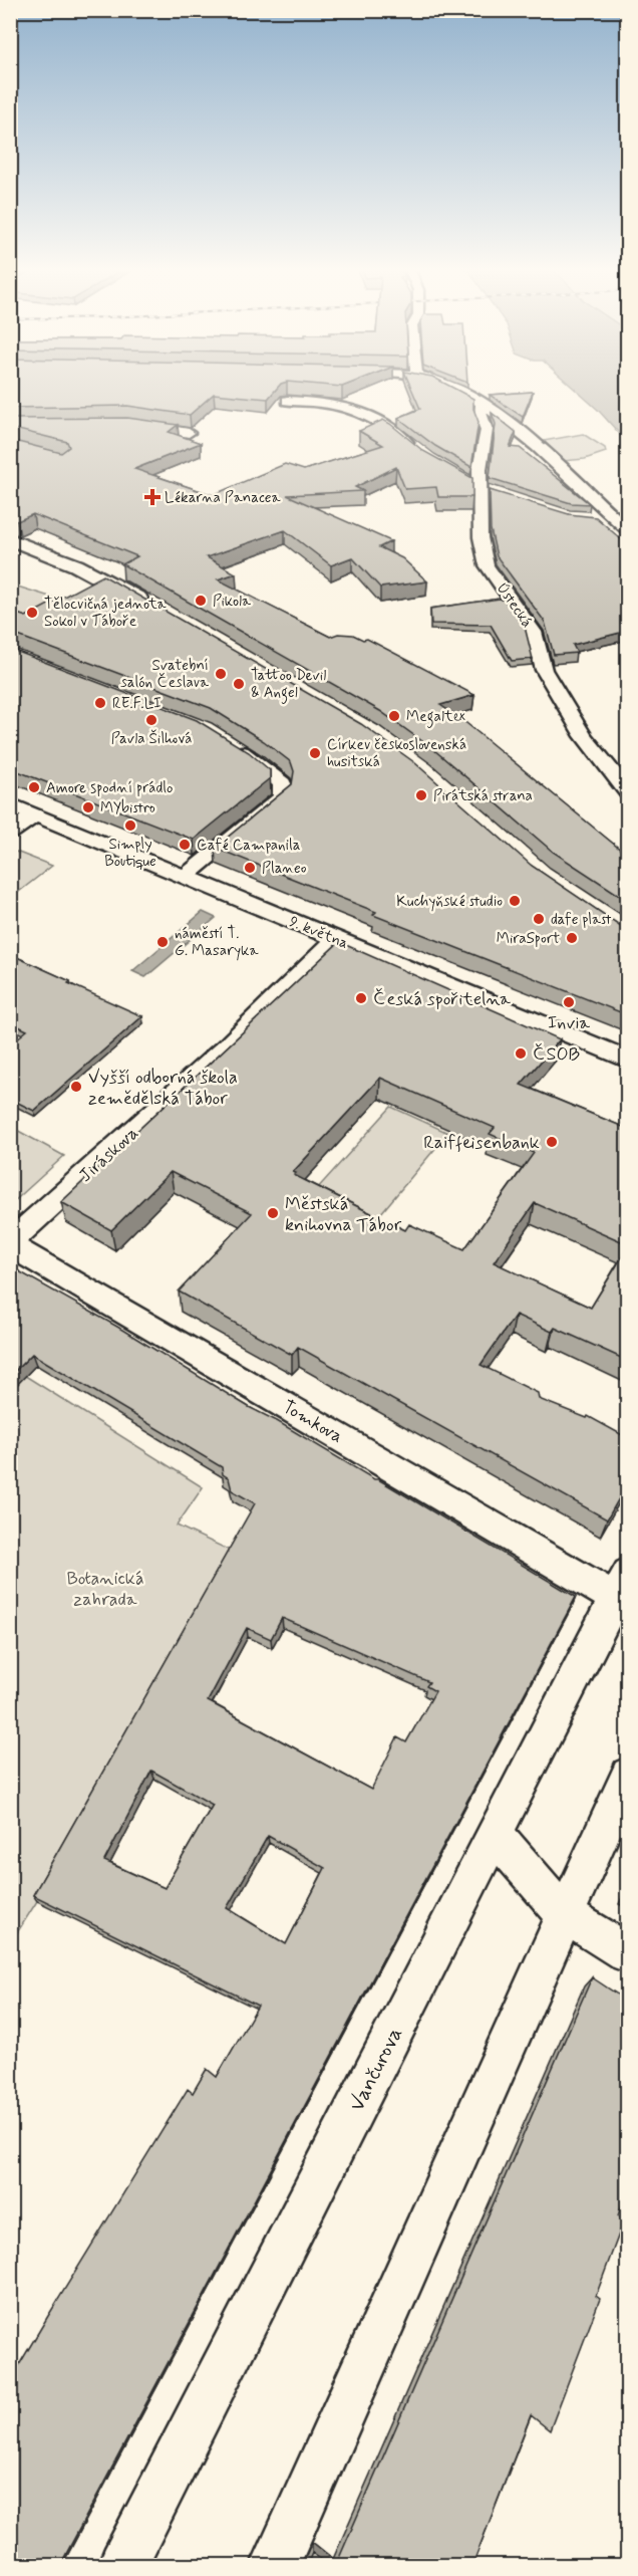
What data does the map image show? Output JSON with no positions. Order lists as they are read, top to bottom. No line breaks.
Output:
{"streets":{"street":["Ústecká","9. května","Jiráskova","Tomkova","Vančurova"]},"crossings":[["9. května","Jiráskova"],["Jiráskova","Tomkova"],["Tomkova","Vančurova"]],"parks":["Botanická zahrada"],"places":{"health":["Lékarna Panacea"],"other":["Pikola","Tělocvičná jednota Sokol v Táboře","Svatební salón Česlava","Tattoo Devil & Angel","RE.F.LI","Megaltex","Pavla Šilhová","Církev československá husitská","Amore spodní prádlo","Pirátská strana","MYbistro","Simply Boutique","Café Campanila","Planeo","Kuchyňské studio","dafe plast","MiraSport","náměstí T. G. Masaryka","Česká spořitelna","Invia","ČSOB","Vyšší odborná škola zemědělská Tábor","Raiffeisenbank","Městská knihovna Tábor"]}}
